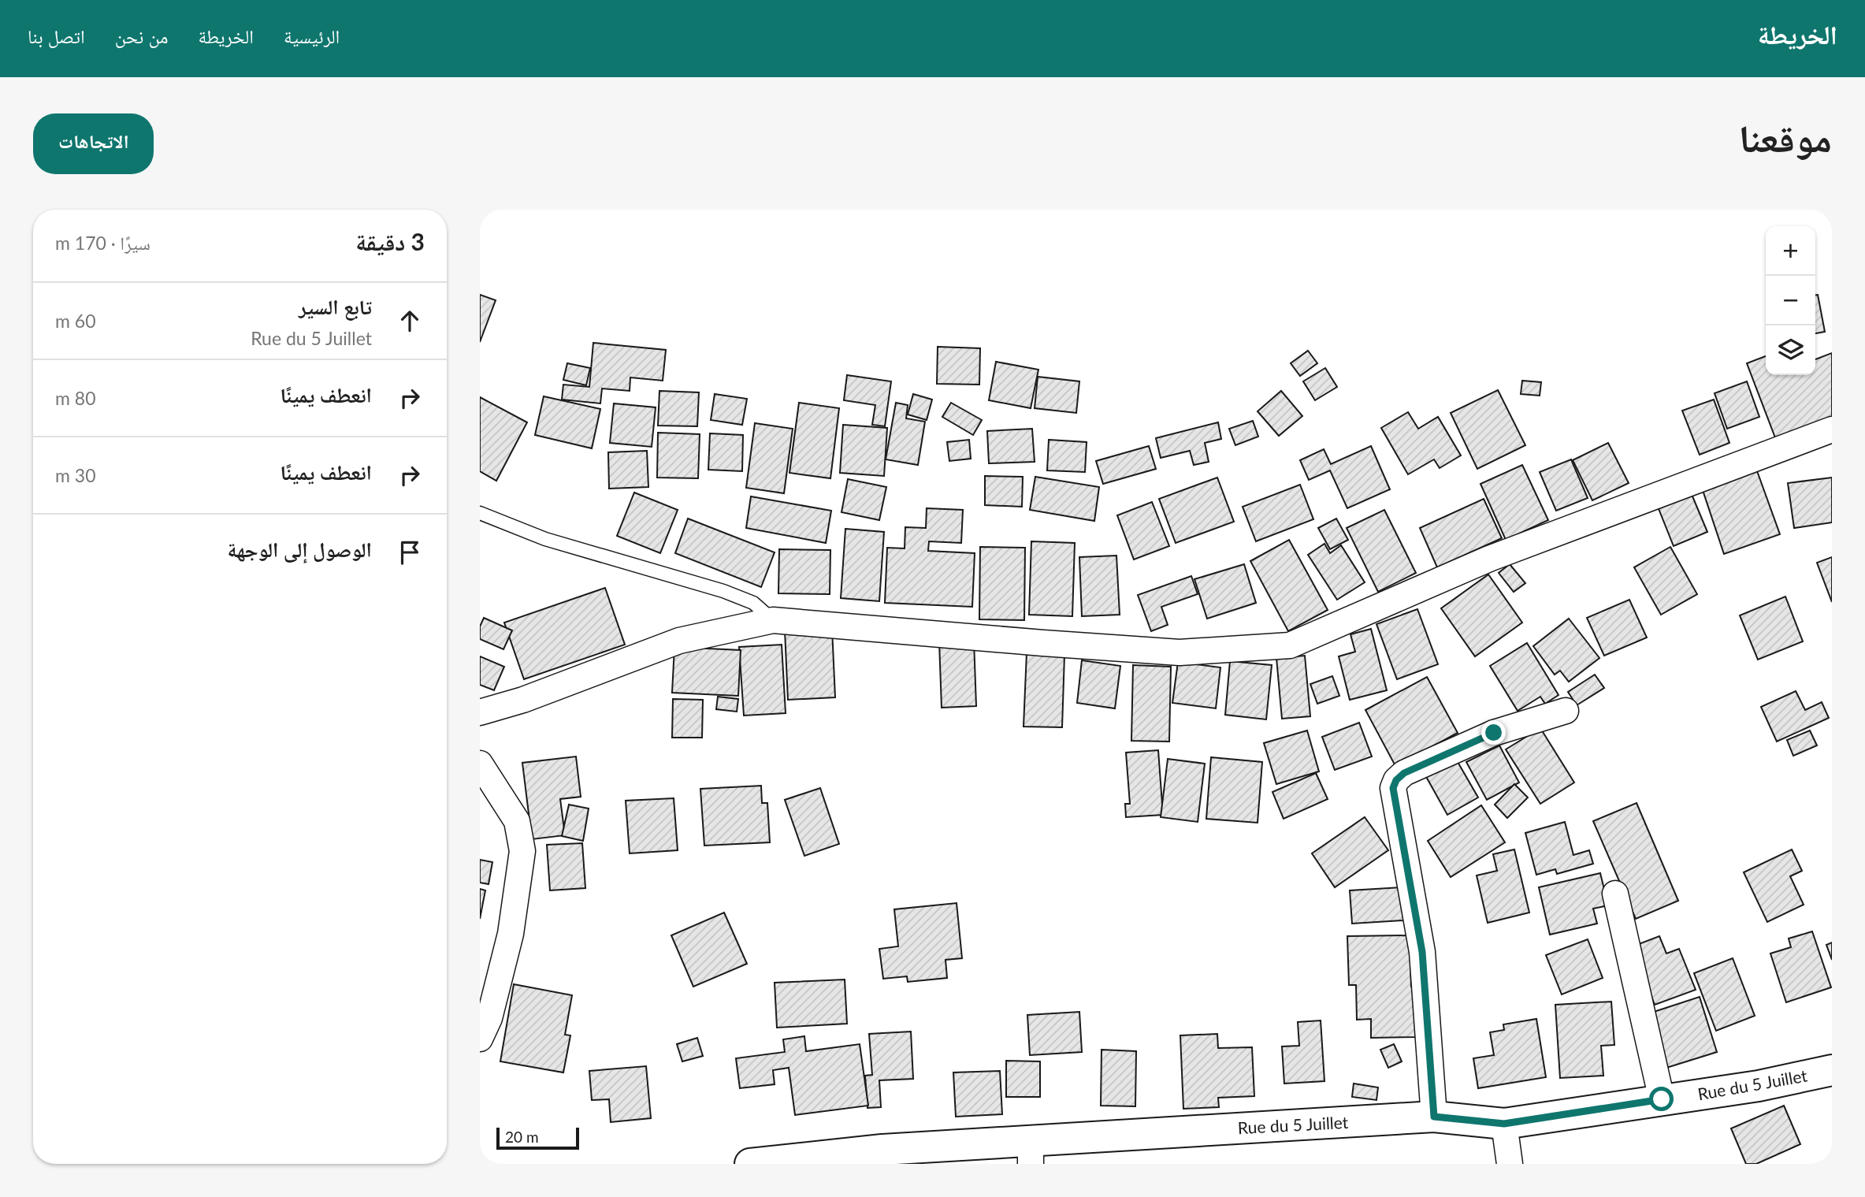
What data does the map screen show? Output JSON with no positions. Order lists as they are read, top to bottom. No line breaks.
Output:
{"streets":{"street":["Rue du 5 Juillet"]},"scale_bar":"20 m","page":{"header":"الخريطة","nav":["الرئيسية","الخريطة","من نحن","اتصل بنا"],"title":"موقعنا","buttons":"الاتجاهات","heading":["3 دقيقة","سيرًا · 170 m"],"map_buttons":["+","−"],"list":[["تابع السير","Rue du 5 Juillet","60 m"],["انعطف يمينًا","80 m"],["انعطف يمينًا","30 m"],"الوصول إلى الوجهة"],"scale":"20 m"}}
